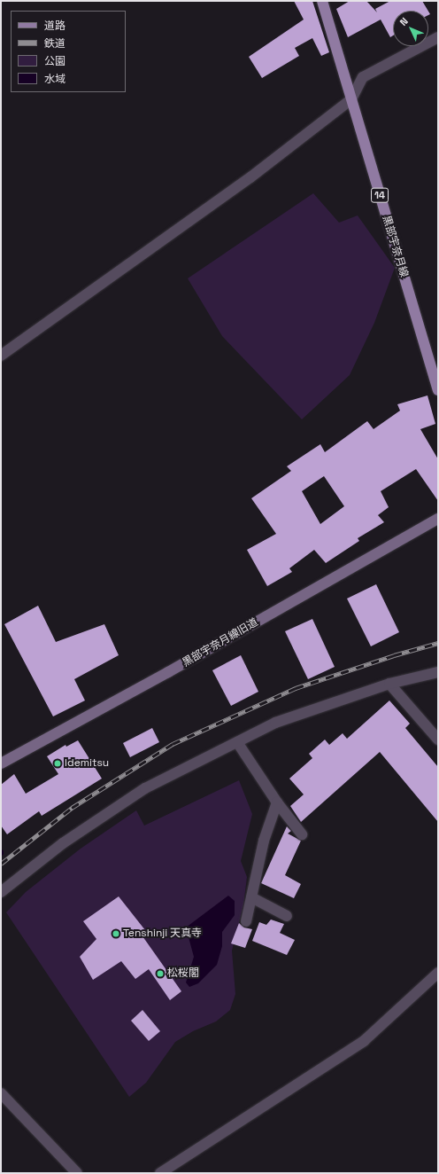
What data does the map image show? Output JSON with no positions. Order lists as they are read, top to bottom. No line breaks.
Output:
{"streets":{"main road":["14","黒部宇奈月線"],"street":["黒部宇奈月線旧道"]},"places":["Idemitsu","Tenshinji 天真寺","松桜閣"],"legend":["道路","鉄道","公園","水域"],"north":"top left"}
